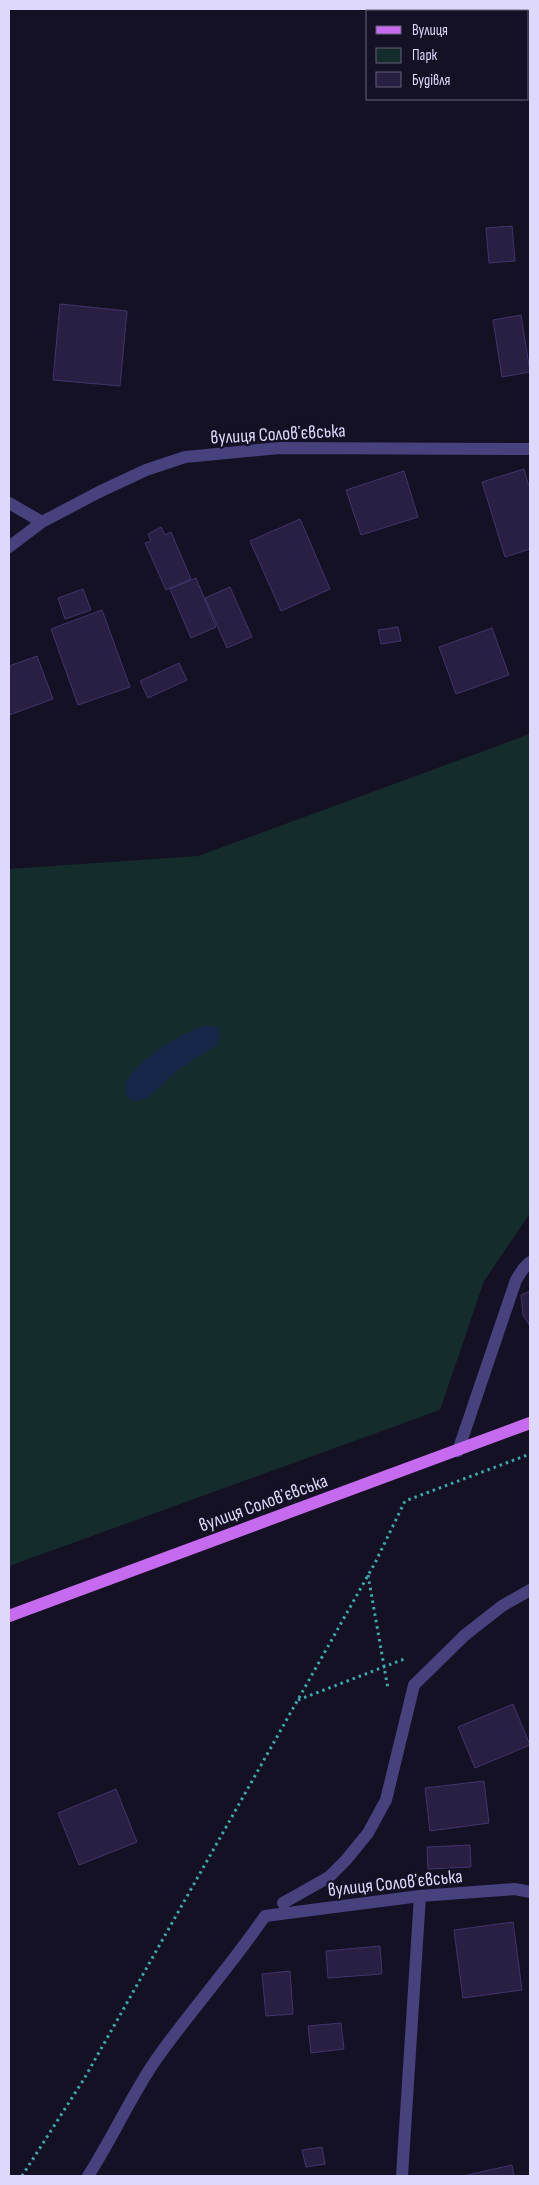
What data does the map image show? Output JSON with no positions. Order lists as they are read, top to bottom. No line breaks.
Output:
{"streets":{"main road":["вулиця Соловʼєвська"]},"legend":["Вулиця","Парк","Будівля"]}
